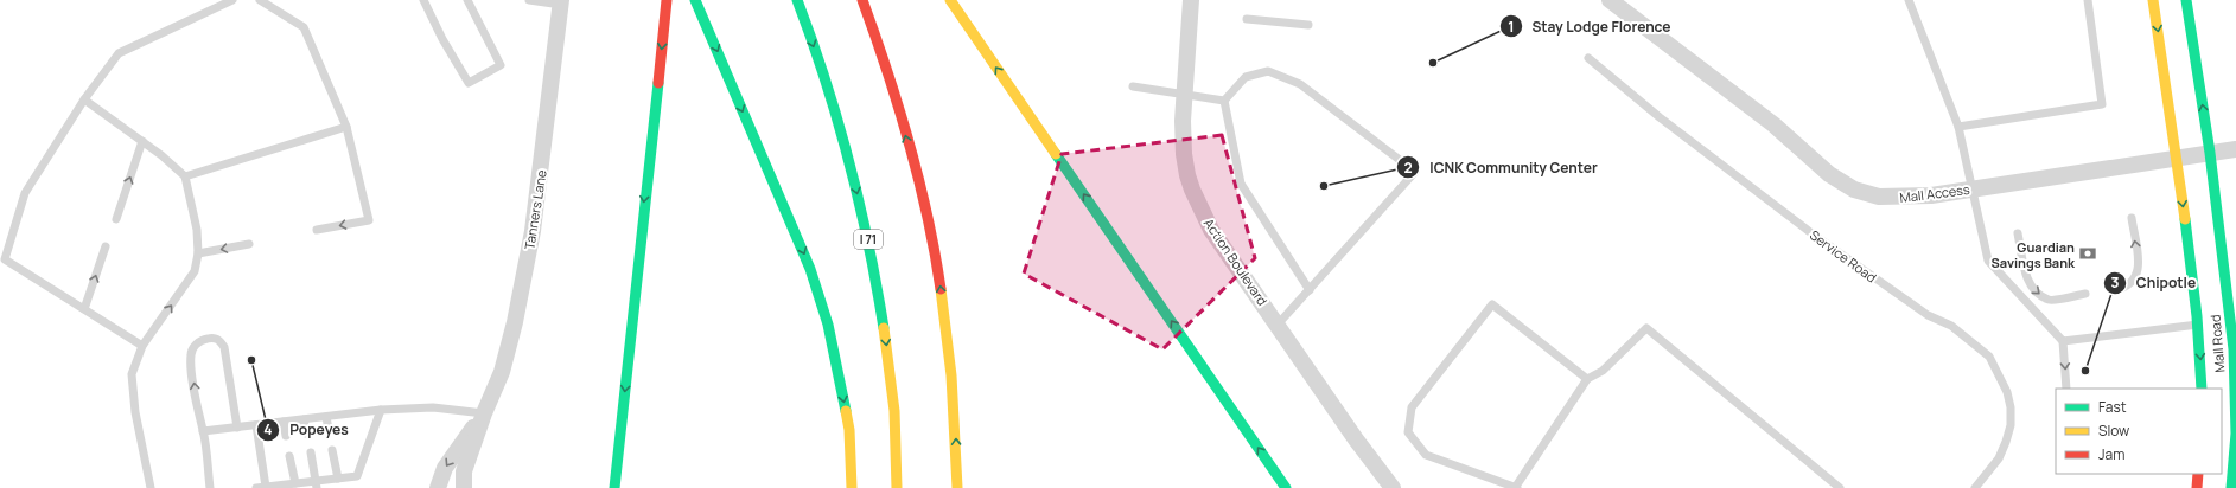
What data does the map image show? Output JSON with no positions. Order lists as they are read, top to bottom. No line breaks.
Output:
{"streets":{"main road":["I 71","Mall Road"],"street":["Mall Access","Tanners Lane","Action Boulevard"],"lane":["Service Road"]},"crossings":[["Mall Access","Mall Road"]],"places":{"other":["Stay Lodge Florence","ICNK Community Center","Popeyes","Chipotle"],"bank":["Guardian Savings Bank"]},"legend":["Fast","Slow","Jam"]}
